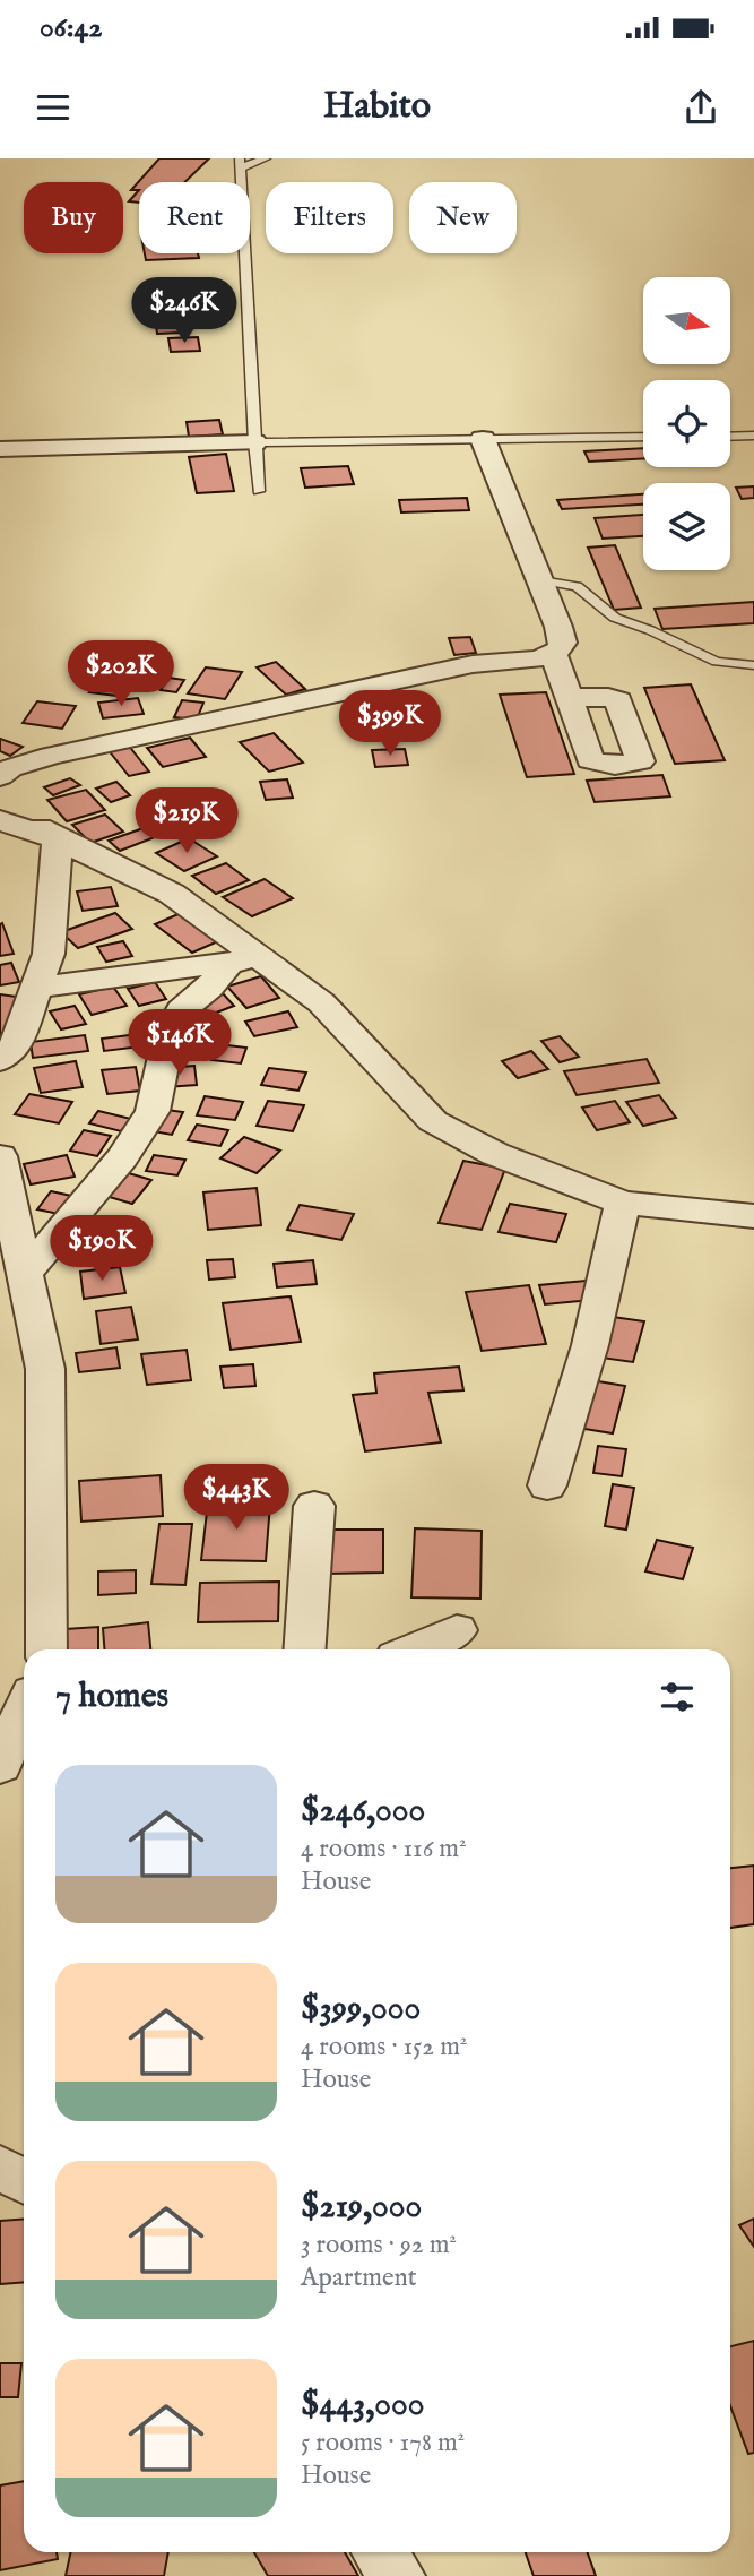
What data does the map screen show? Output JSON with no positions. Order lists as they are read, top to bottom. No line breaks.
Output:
{"north":"right","page":{"status":"06:42","header":"Habito","chip":["Buy","Rent","Filters","New"],"price":["$246K","$202K","$399K","$219K","$146K","$190K","$443K"],"heading":"7 homes","list":[{"name":"$246,000","note":"4 rooms · 116 m² · House"},{"name":"$399,000","note":"4 rooms · 152 m² · House"},{"name":"$219,000","note":"3 rooms · 92 m² · Apartment"},{"name":"$443,000","note":"5 rooms · 178 m² · House"}]}}
